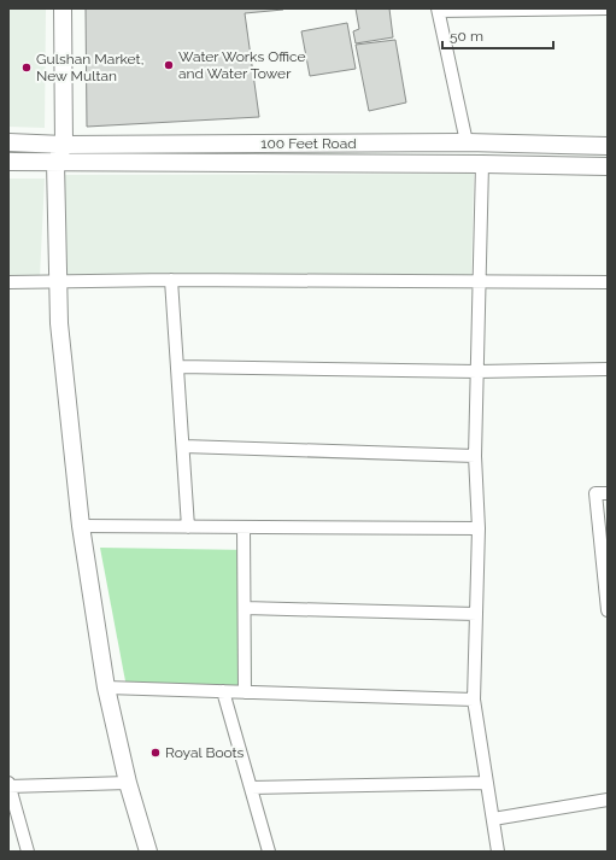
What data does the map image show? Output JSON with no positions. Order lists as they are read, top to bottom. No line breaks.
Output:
{"streets":{"main road":["100 Feet Road"]},"places":["Water Works Office and Water Tower","Gulshan Market, New Multan","Royal Boots"],"scale_bar":"50 m"}
